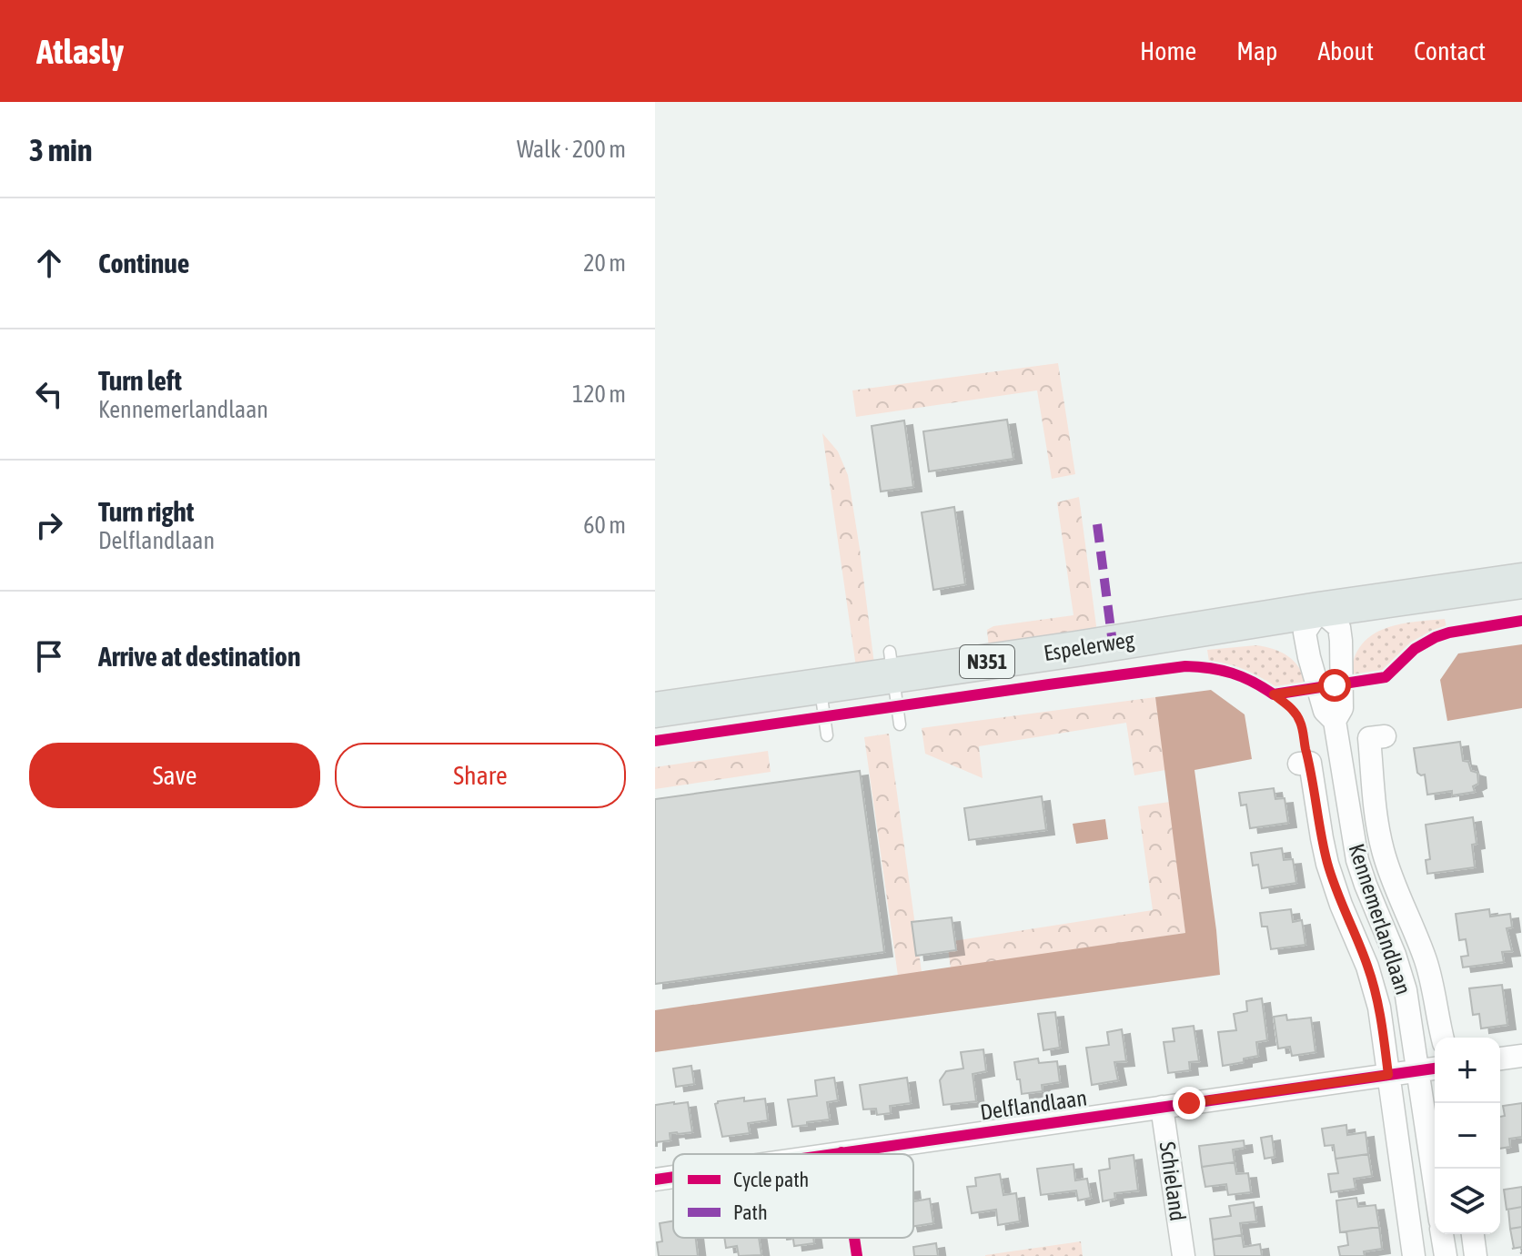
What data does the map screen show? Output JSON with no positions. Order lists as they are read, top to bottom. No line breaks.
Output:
{"streets":{"main road":["Espelerweg","N351"],"street":["Kennemerlandlaan","Delflandlaan","Schieland"]},"crossings":[["Espelerweg","Kennemerlandlaan"],["Kennemerlandlaan","Delflandlaan"],["Delflandlaan","Schieland"]],"legend":["Cycle path","Path"],"page":{"header":"Atlasly","nav":["Home","Map","About","Contact"],"heading":["3 min","Walk · 200 m"],"list":[["Continue","20 m"],["Turn left","Kennemerlandlaan","120 m"],["Turn right","Delflandlaan","60 m"],"Arrive at destination"],"buttons":["Save","Share"],"map_buttons":["+","−"]}}
